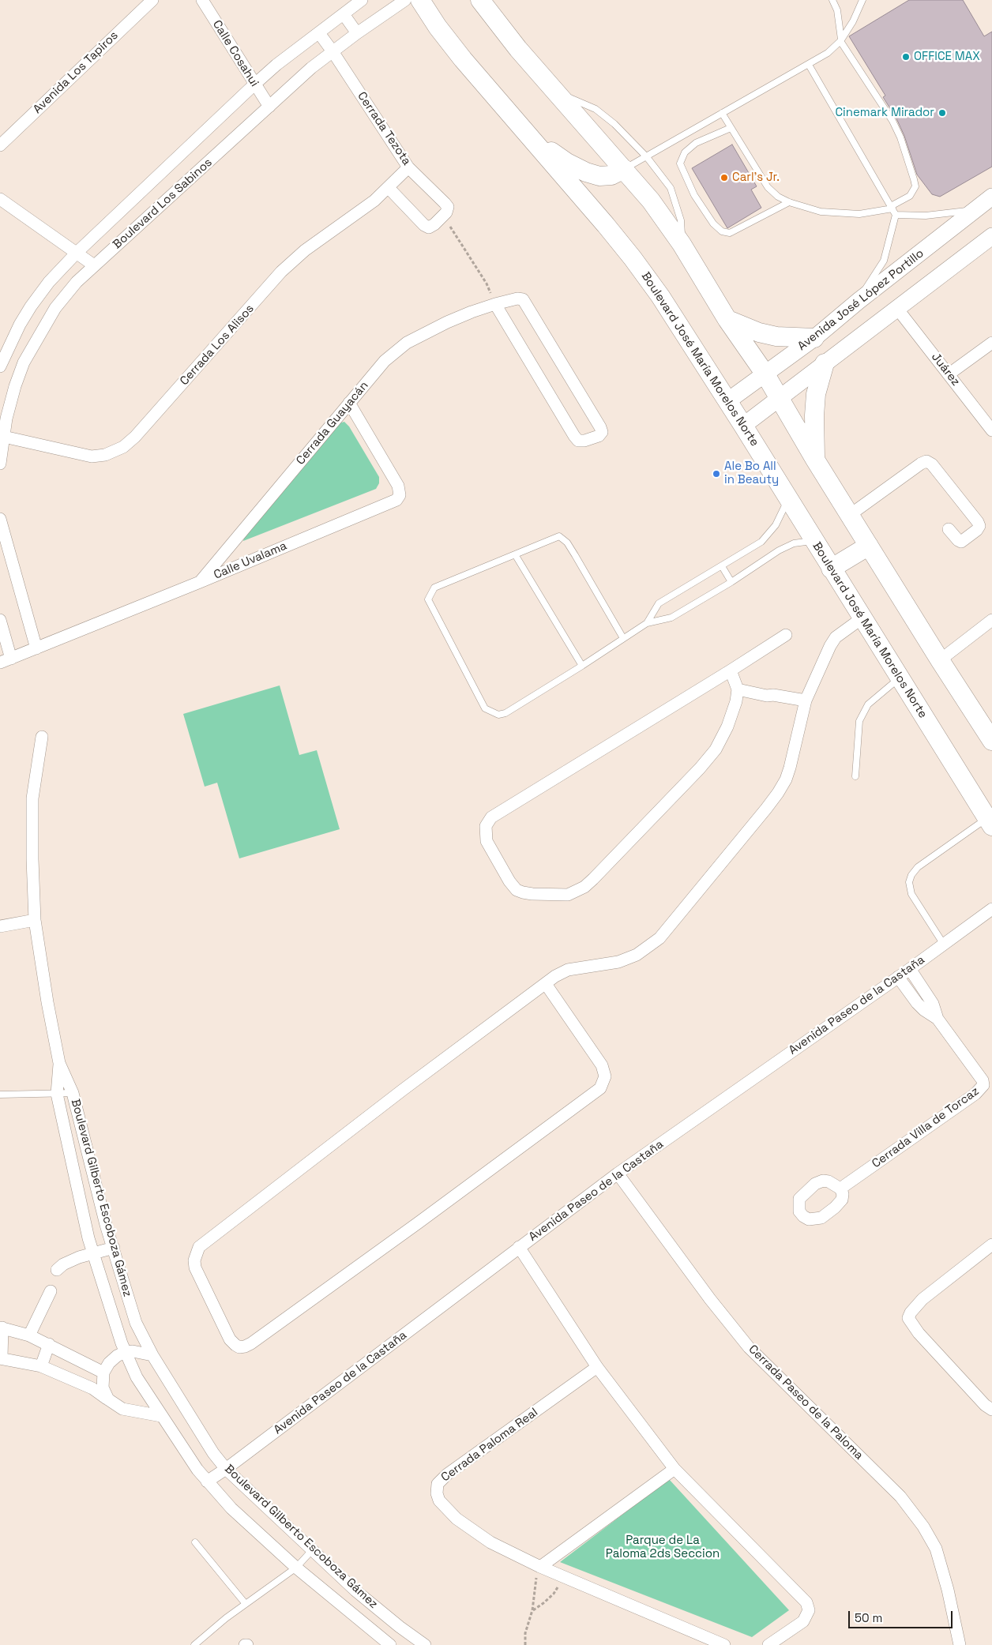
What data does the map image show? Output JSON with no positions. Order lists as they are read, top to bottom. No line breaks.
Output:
{"streets":{"main road":["Avenida José López Portillo","Boulevard José María Morelos Norte"],"street":["Calle Cosahui","Avenida Los Tapiros","Cerrada Tezota","Boulevard Los Sabinos","Cerrada Los Alisos","Juárez","Cerrada Guayacán","Calle Uvalama","Avenida Paseo de la Castaña","Cerrada Villa de Torcaz","Boulevard Gilberto Escoboza Gámez","Cerrada Paseo de la Paloma","Cerrada Paloma Real"]},"crossings":[["Calle Cosahui","Boulevard Los Sabinos"],["Cerrada Tezota","Boulevard Los Sabinos"],["Cerrada Tezota","Cerrada Los Alisos"],["Boulevard Los Sabinos","Cerrada Los Alisos"],["Avenida José López Portillo","Boulevard José María Morelos Norte"],["Cerrada Guayacán","Calle Uvalama"],["Avenida Paseo de la Castaña","Cerrada Villa de Torcaz"],["Avenida Paseo de la Castaña","Boulevard Gilberto Escoboza Gámez"],["Avenida Paseo de la Castaña","Cerrada Paseo de la Paloma"]],"parks":["Parque de La Paloma 2ds Seccion"],"places":["OFFICE MAX","Cinemark Mirador","Carl's Jr.","Ale Bo All in Beauty"],"scale_bar":"50 m"}
